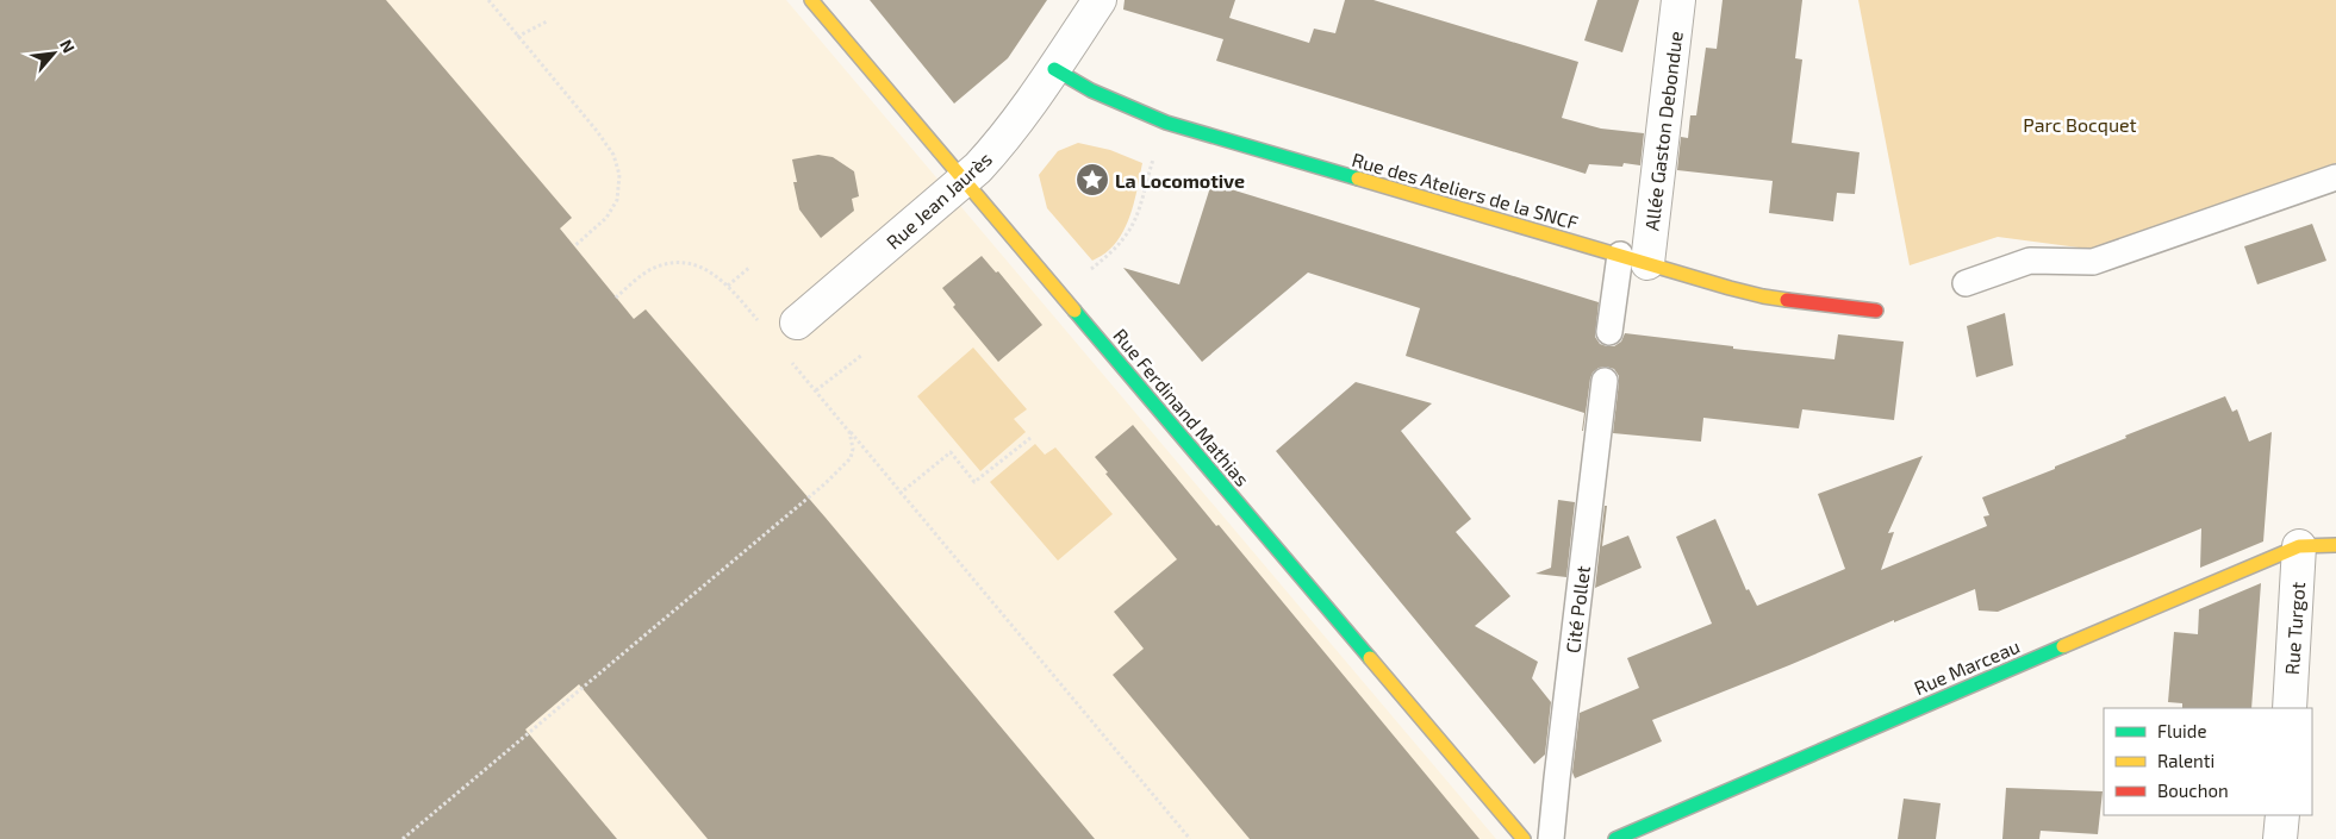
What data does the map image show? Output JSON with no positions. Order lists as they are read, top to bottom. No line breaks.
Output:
{"streets":{"street":["Allée Gaston Debondue","Rue des Ateliers de la SNCF","Rue Jean Jaurès","Rue Ferdinand Mathias","Rue Turgot","Rue Marceau"],"lane":["Cité Pollet"]},"crossings":[["Allée Gaston Debondue","Rue des Ateliers de la SNCF"],["Rue des Ateliers de la SNCF","Rue Jean Jaurès"],["Rue Jean Jaurès","Rue Ferdinand Mathias"],["Rue Turgot","Rue Marceau"]],"parks":["Parc Bocquet"],"places":{"place":["La Locomotive"]},"legend":["Fluide","Ralenti","Bouchon"],"north":"top right"}
